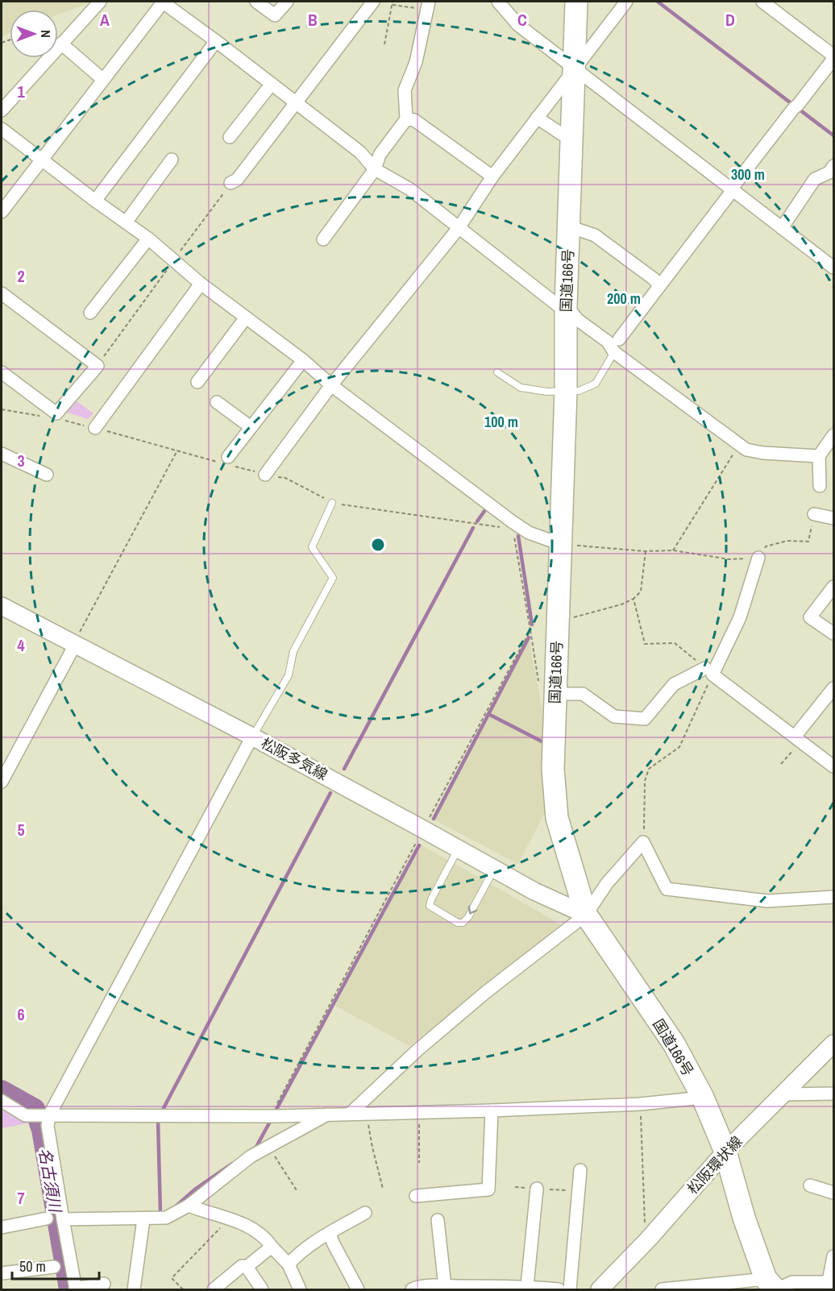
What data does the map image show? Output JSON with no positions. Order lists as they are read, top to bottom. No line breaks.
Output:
{"streets":{"highway":["国道166号"],"main road":["松阪多気線","松阪環状線"]},"crossings":[["国道166号","松阪多気線"],["国道166号","松阪環状線"]],"water":["名古須川"],"scale_bar":"50 m","north":"right","grid":{"columns":["A","B","C","D"],"rows":["1","2","3","4","5","6","7"]},"rings":["300 m","200 m","100 m"]}
